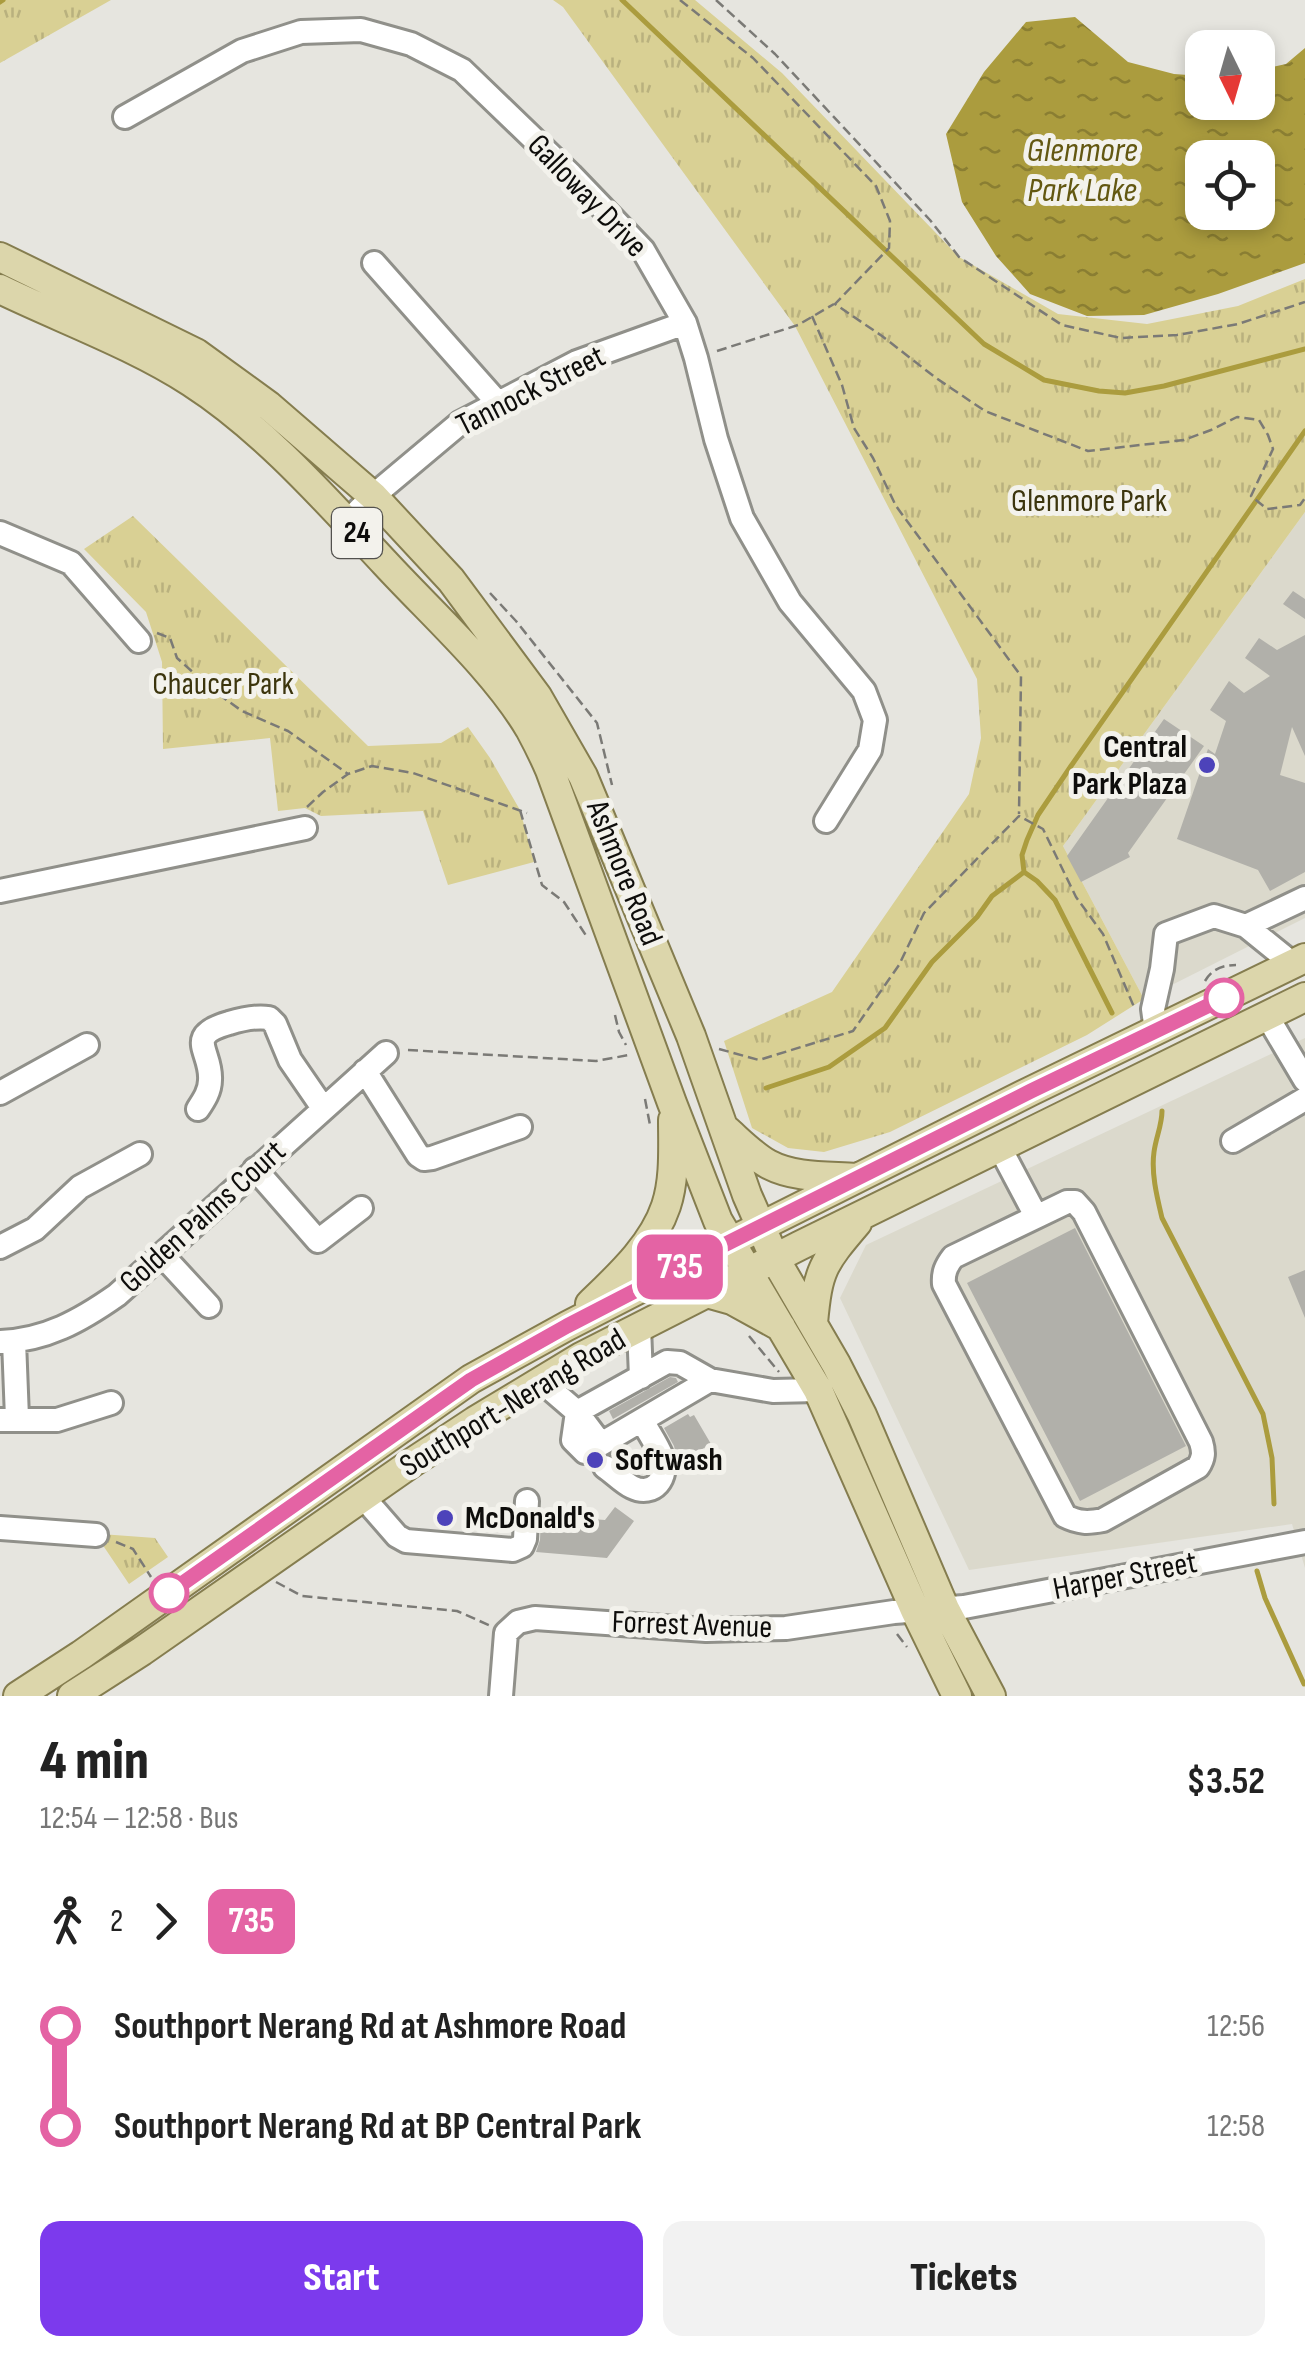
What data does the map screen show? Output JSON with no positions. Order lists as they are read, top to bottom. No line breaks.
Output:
{"streets":{"main road":["24","Ashmore Road","Southport-Nerang Road"],"street":["Galloway Drive","Tannock Street","Golden Palms Court","Harper Street","Forrest Avenue"]},"crossings":[["Galloway Drive","Tannock Street"],["Tannock Street","Ashmore Road"],["Ashmore Road","Southport-Nerang Road"],["Ashmore Road","Harper Street"],["Ashmore Road","Forrest Avenue"],["Harper Street","Forrest Avenue"]],"water":["Glenmore Park Lake"],"parks":["Glenmore Park","Chaucer Park"],"places":["Central Park Plaza","Softwash","McDonald's"],"lines":["bus line 735"],"north":"bottom","page":{"on_map":"735","heading":["4 min","12:54 – 12:58 · Bus","$3.52"],"legs":["2","735"],"list":[{"name":"Southport Nerang Rd at Ashmore Road","value":"12:56"},{"name":"Southport Nerang Rd at BP Central Park","value":"12:58"}],"buttons":["Start","Tickets"]}}
